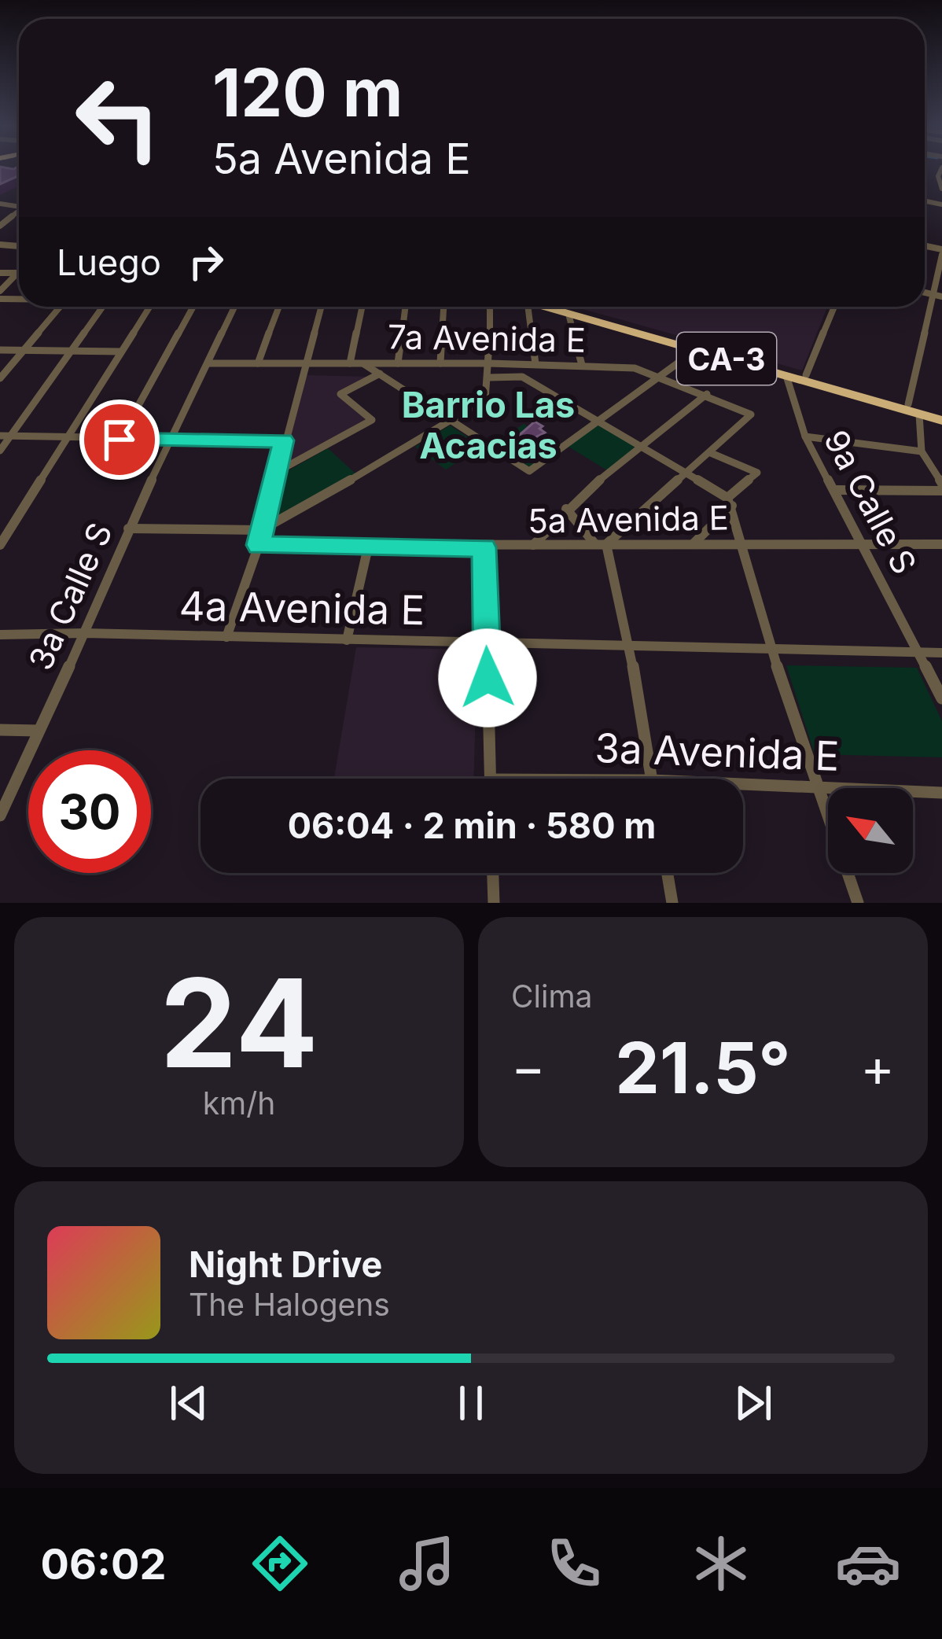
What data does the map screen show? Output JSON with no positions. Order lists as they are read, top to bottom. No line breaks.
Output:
{"streets":{"highway":["CA-3"],"street":["7a Avenida E","9a Calle S","5a Avenida E","3a Calle S","4a Avenida E","3a Avenida E"]},"crossings":[["7a Avenida E","3a Calle S"],["CA-3","9a Calle S"],["9a Calle S","5a Avenida E"],["9a Calle S","4a Avenida E"],["3a Calle S","4a Avenida E"]],"districts":["Barrio Las Acacias"],"north":"top left","page":{"turn":["120 m","5a Avenida E"],"then":"Luego","limit":"30","trip":"06:04 · 2 min · 580 m","tile":[["24","km/h"],"Clima"],"heat":["−","21.5°","+"],"song":["Night Drive","The Halogens"],"tabs":"06:02"}}
